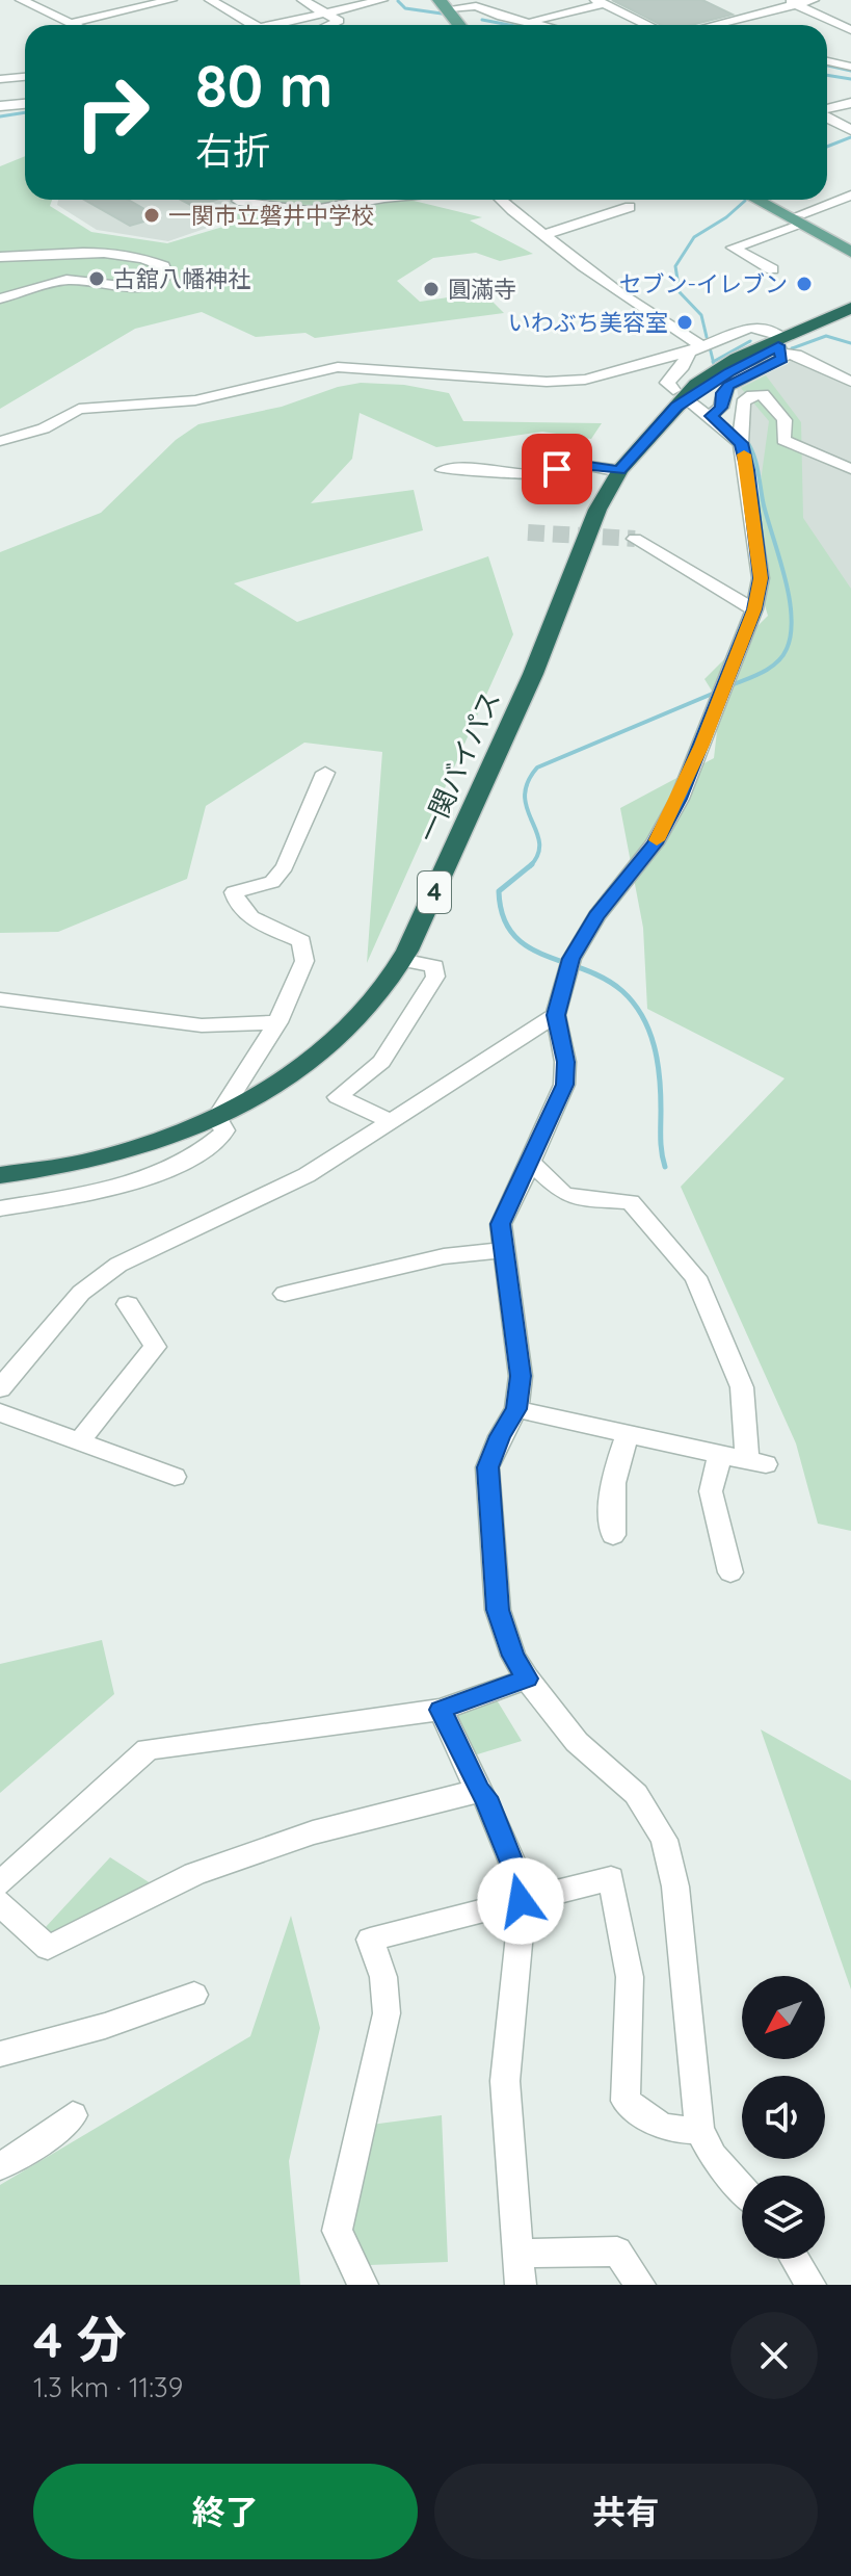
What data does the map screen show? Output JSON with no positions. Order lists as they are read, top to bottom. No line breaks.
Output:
{"streets":{"highway":["一関バイパス","4"]},"places":["一関市立磐井中学校","古舘八幡神社","セブン-イレブン","圓滿寺","いわぶち美容室"],"north":"bottom left","page":{"turn":["80 m","右折"],"heading":["4 分","1.3 km · 11:39"],"buttons":["終了","共有"]}}
